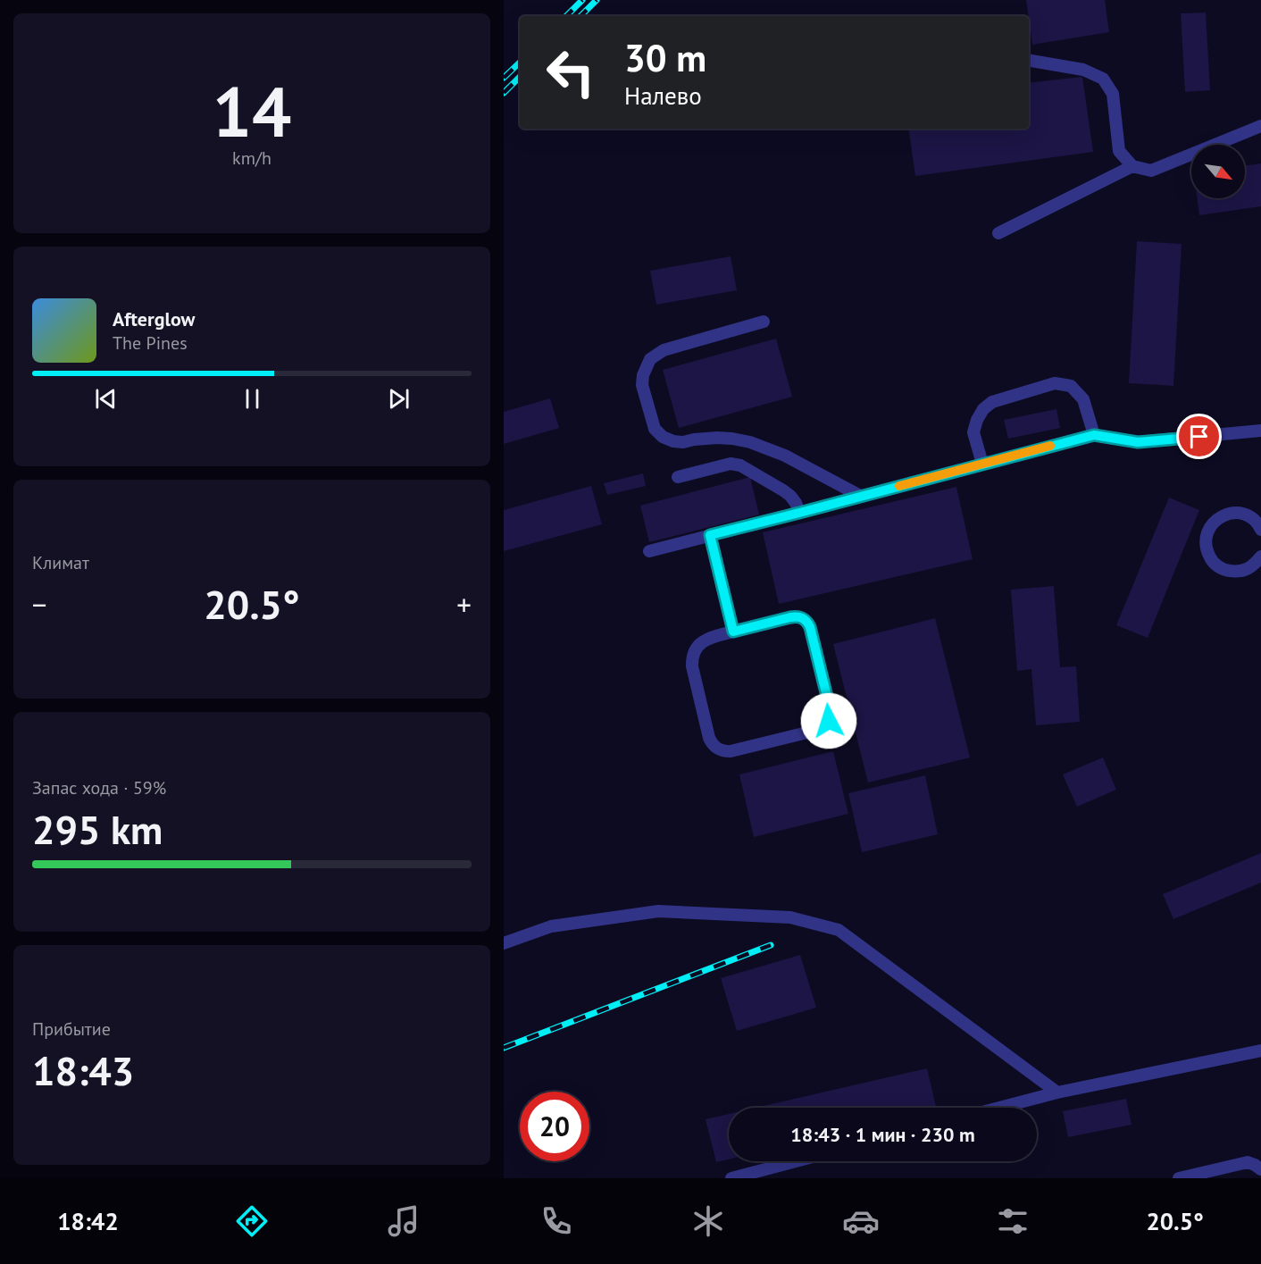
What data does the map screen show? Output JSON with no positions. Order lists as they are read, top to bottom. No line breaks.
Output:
{"north":"bottom right","page":{"tile":[["14","km/h"],"Климат",["Запас хода · 59%","295 km"],["Прибытие","18:43"]],"turn":["30 m","Налево"],"song":["Afterglow","The Pines"],"heat":["−","20.5°","+"],"limit":"20","trip":"18:43 · 1 мин · 230 m","tabs":["18:42","20.5°"]}}
